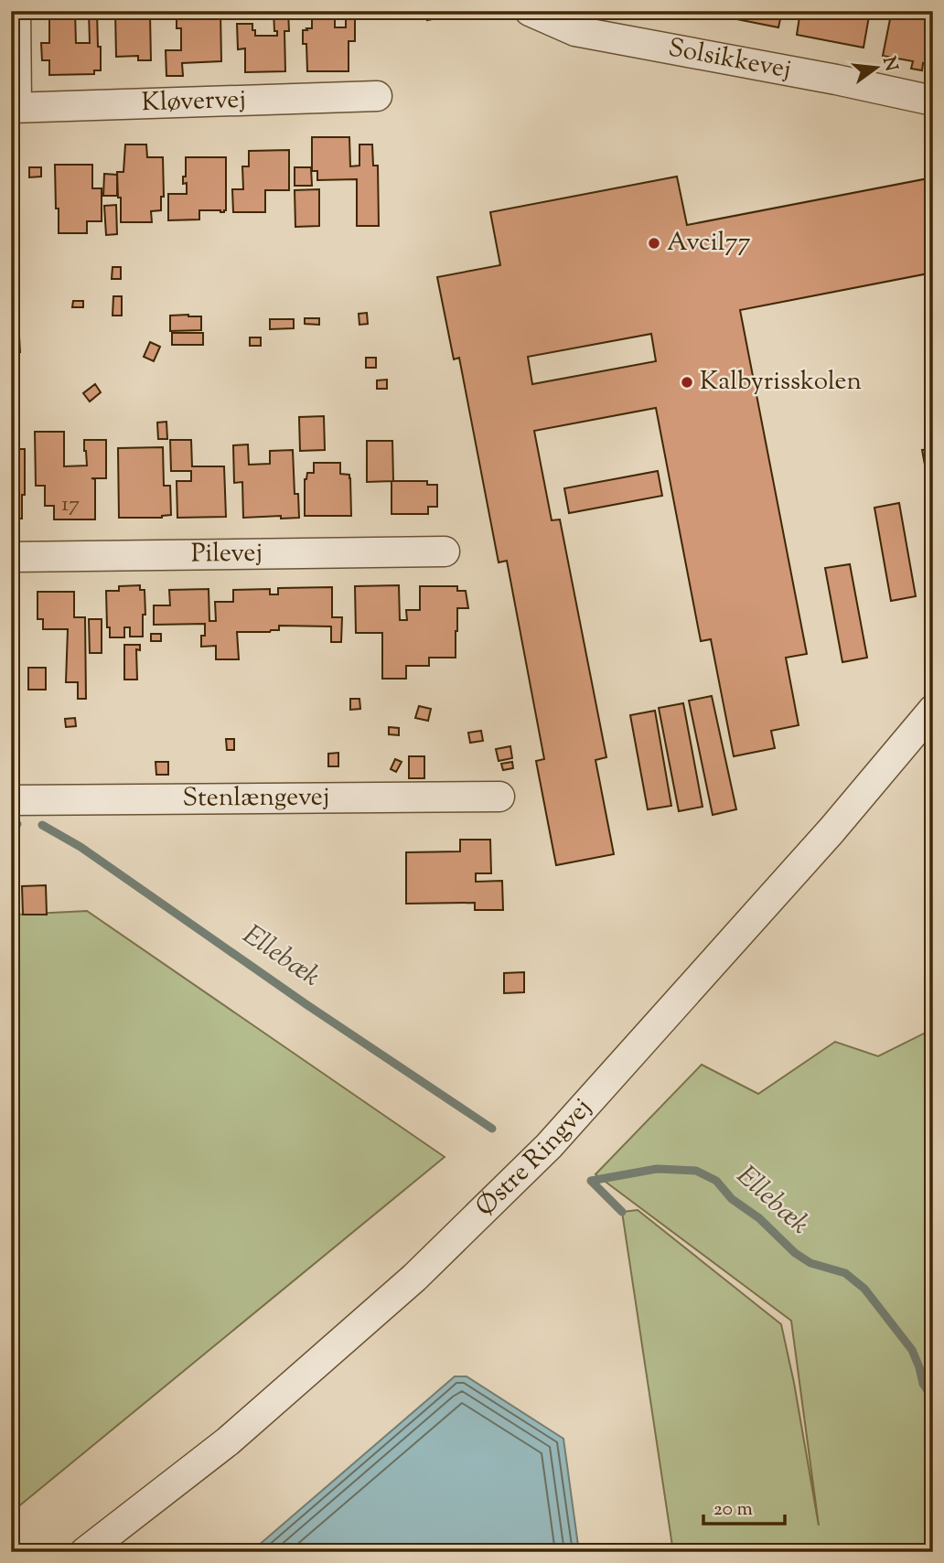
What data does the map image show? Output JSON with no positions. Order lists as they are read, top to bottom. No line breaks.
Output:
{"streets":{"street":["Solsikkevej","Kløvervej","Pilevej","Stenlængevej","Østre Ringvej"]},"water":["Ellebæk"],"places":["Avcil77","Kalbyrisskolen"],"house_numbers":["17"],"scale_bar":"20 m","north":"right"}
